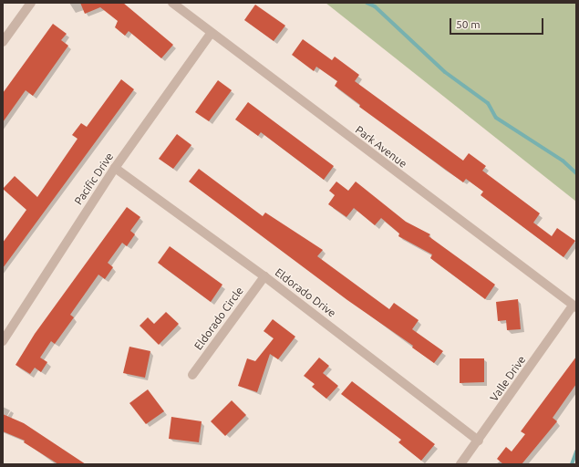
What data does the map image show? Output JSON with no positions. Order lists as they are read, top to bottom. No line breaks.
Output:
{"streets":{"street":["Park Avenue","Pacific Drive","Eldorado Drive","Eldorado Circle","Valle Drive"]},"crossings":[["Park Avenue","Pacific Drive"],["Park Avenue","Valle Drive"],["Pacific Drive","Eldorado Drive"],["Eldorado Drive","Eldorado Circle"],["Eldorado Drive","Valle Drive"]],"scale_bar":"50 m"}
